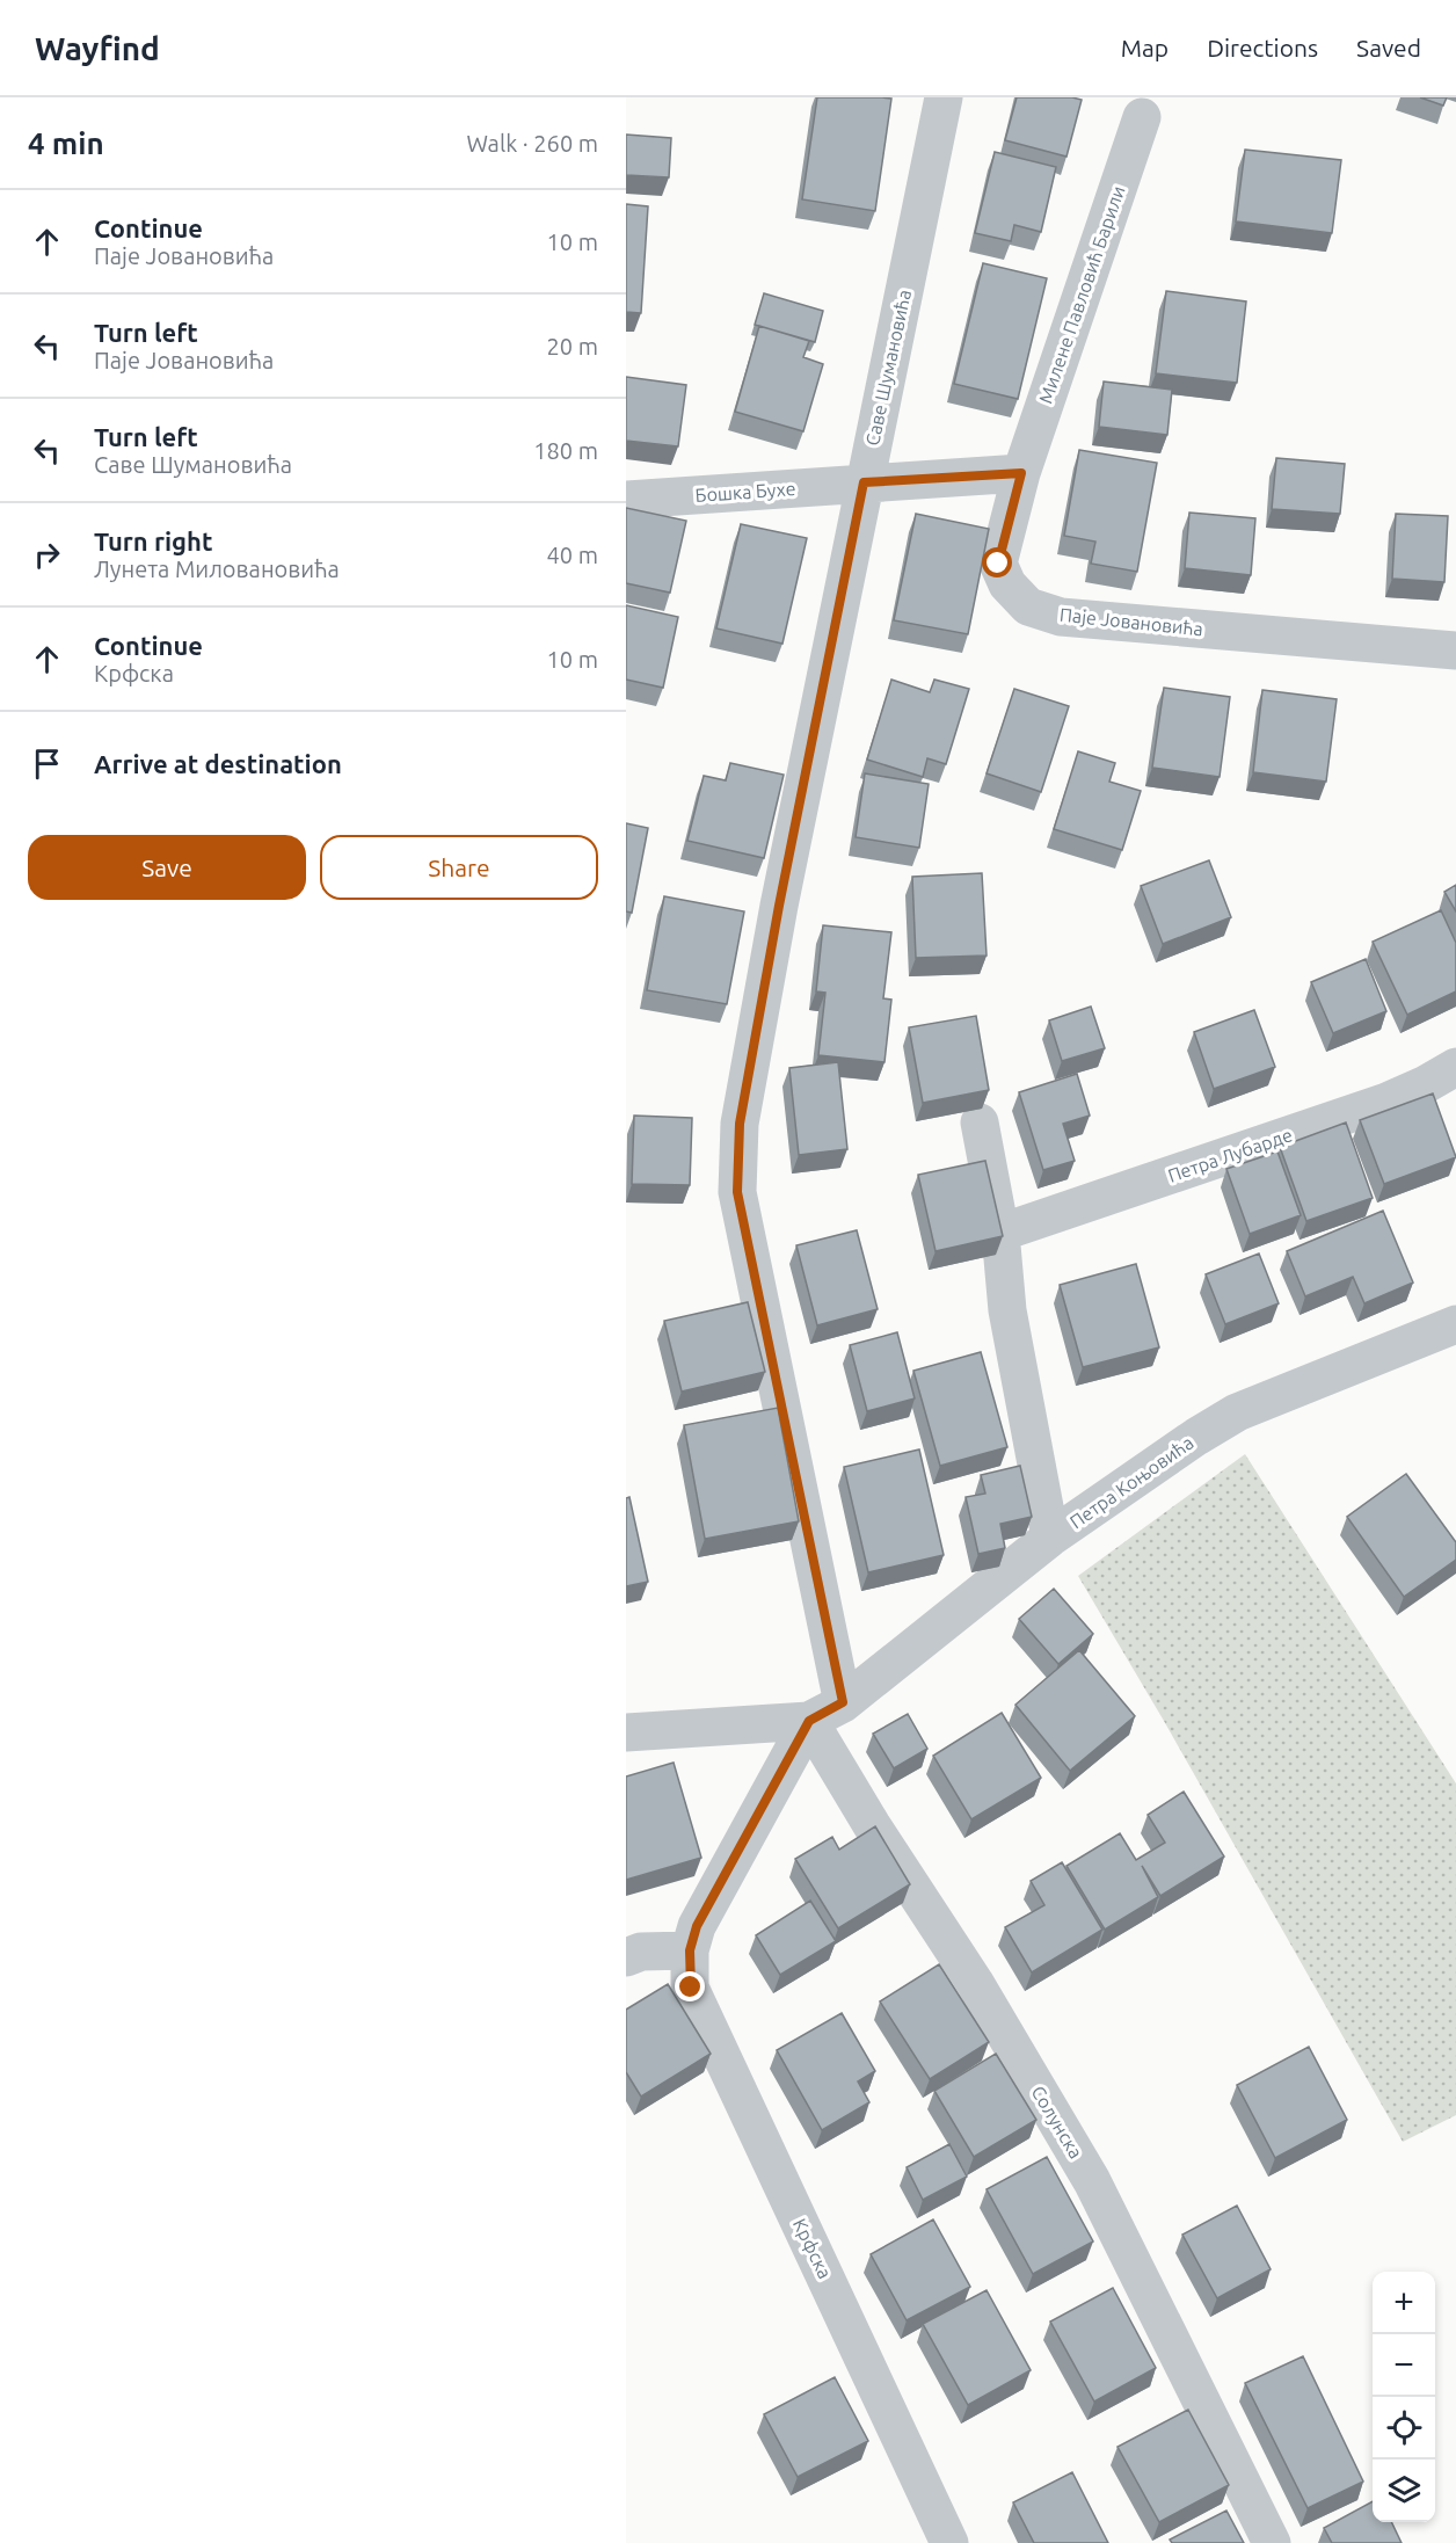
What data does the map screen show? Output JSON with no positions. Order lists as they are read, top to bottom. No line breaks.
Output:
{"streets":{"street":["Милене Павловић Барили","Саве Шумановића","Бошка Бухе","Паје Јовановића","Петра Лубарде","Петра Коњовића","Солунска","Крфска"]},"crossings":[["Милене Павловић Барили","Паје Јовановића"],["Саве Шумановића","Бошка Бухе"],["Саве Шумановића","Петра Коњовића"],["Петра Коњовића","Солунска"]],"page":{"header":"Wayfind","nav":["Map","Directions","Saved"],"heading":["4 min","Walk · 260 m"],"list":[["Continue","Паје Јовановића","10 m"],["Turn left","Паје Јовановића","20 m"],["Turn left","Саве Шумановића","180 m"],["Turn right","Лунета Миловановића","40 m"],["Continue","Крфска","10 m"],"Arrive at destination"],"buttons":["Save","Share"],"map_buttons":["+","−"]}}
